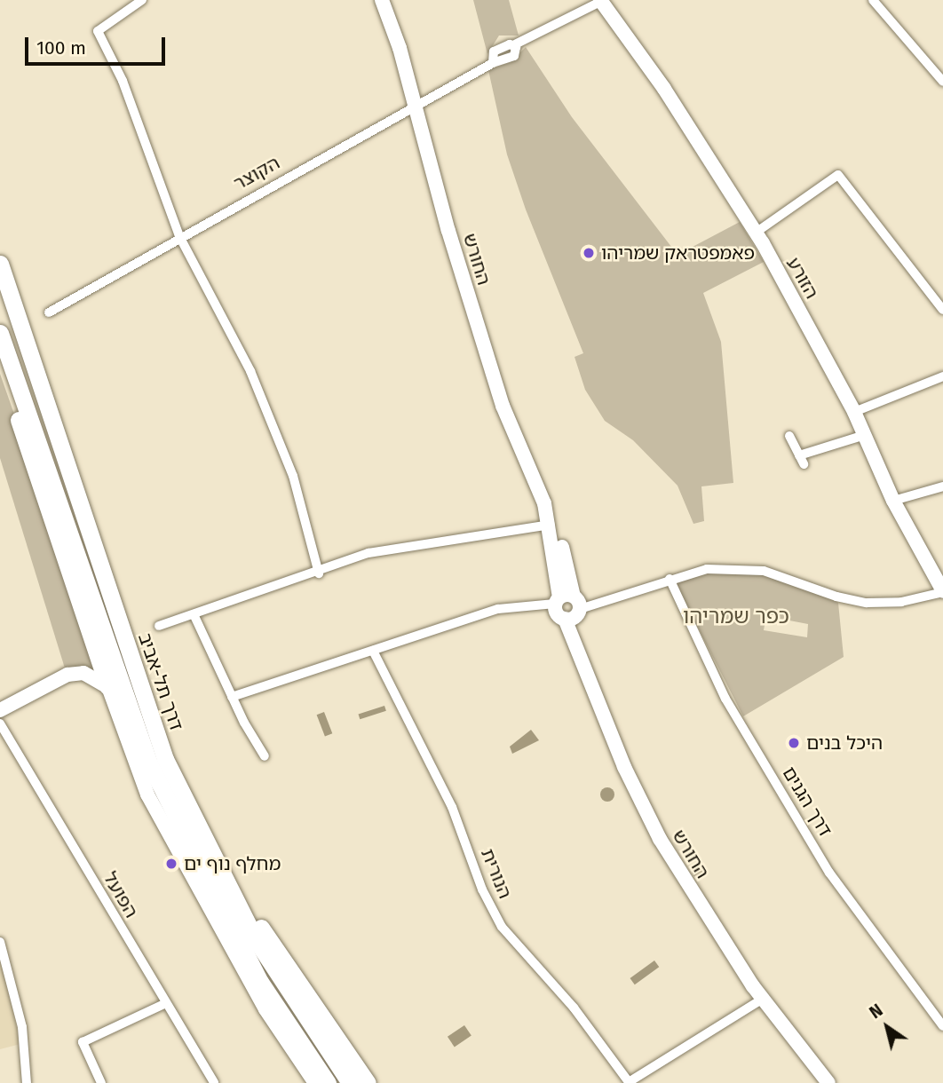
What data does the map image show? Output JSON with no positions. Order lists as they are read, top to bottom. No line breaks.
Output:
{"streets":{"highway":["דרך תל-אביב"],"street":["הקוצר","החורש","הזורע","דרך הגנים","הנורית","הפועל"]},"crossings":[["הקוצר","החורש"]],"districts":["כפר שמריהו"],"places":["פאמפטראק שמריהו","היכל בנים","מחלף נוף ים"],"scale_bar":"100 m","north":"top left"}
